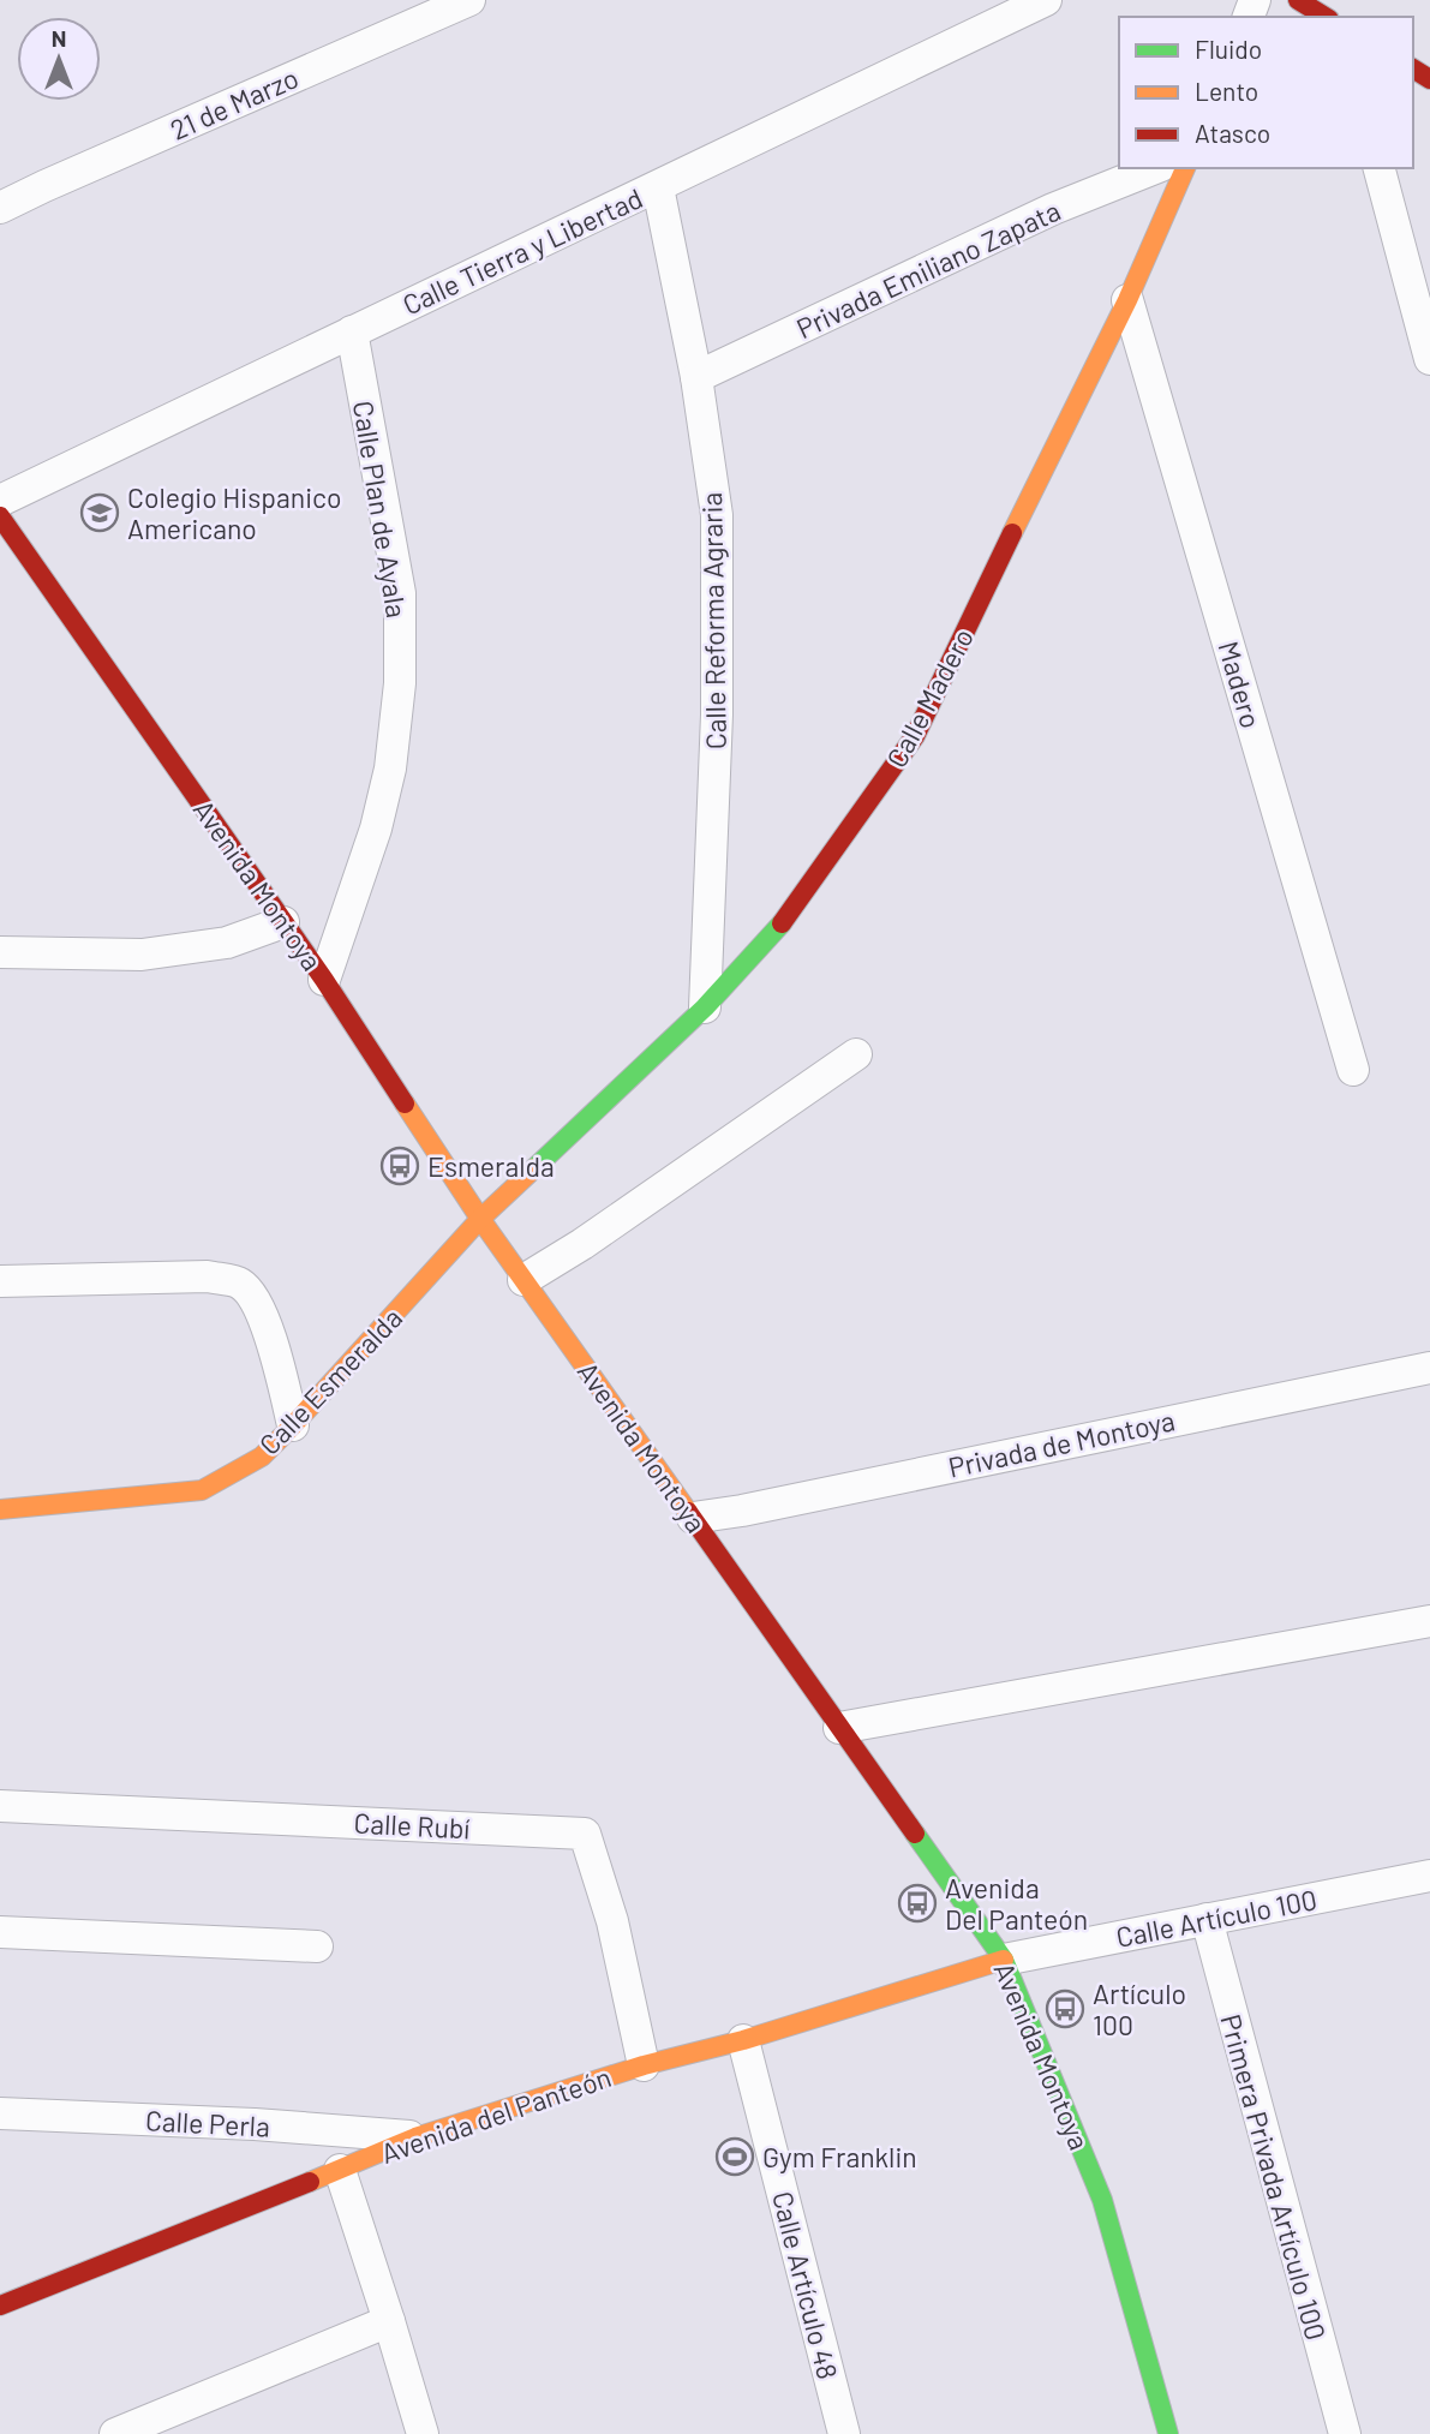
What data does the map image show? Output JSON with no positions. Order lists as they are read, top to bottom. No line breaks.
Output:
{"streets":{"street":["21 de Marzo","Calle Tierra y Libertad","Privada Emiliano Zapata","Calle Plan de Ayala","Calle Reforma Agraria","Madero","Calle Madero","Avenida Montoya","Calle Esmeralda","Privada de Montoya","Calle Rubí","Calle Artículo 100","Avenida del Panteón","Calle Perla","Primera Privada Artículo 100","Calle Artículo 48"]},"crossings":[["Calle Tierra y Libertad","Calle Plan de Ayala"],["Calle Tierra y Libertad","Calle Reforma Agraria"],["Privada Emiliano Zapata","Calle Reforma Agraria"],["Calle Plan de Ayala","Avenida Montoya"],["Calle Reforma Agraria","Calle Madero"],["Madero","Calle Madero"],["Calle Madero","Avenida Montoya"],["Calle Madero","Calle Esmeralda"],["Avenida Montoya","Calle Esmeralda"],["Avenida Montoya","Privada de Montoya"],["Avenida Montoya","Calle Artículo 100"],["Avenida Montoya","Avenida del Panteón"],["Calle Rubí","Avenida del Panteón"],["Calle Artículo 100","Avenida del Panteón"],["Calle Artículo 100","Primera Privada Artículo 100"],["Avenida del Panteón","Calle Perla"],["Avenida del Panteón","Calle Artículo 48"]],"places":{"school or university":["Colegio Hispanico Americano"],"bus stop":["Esmeralda","Avenida Del Panteón","Artículo 100"],"sports":["Gym Franklin"]},"legend":["Fluido","Lento","Atasco"],"north":"top"}
